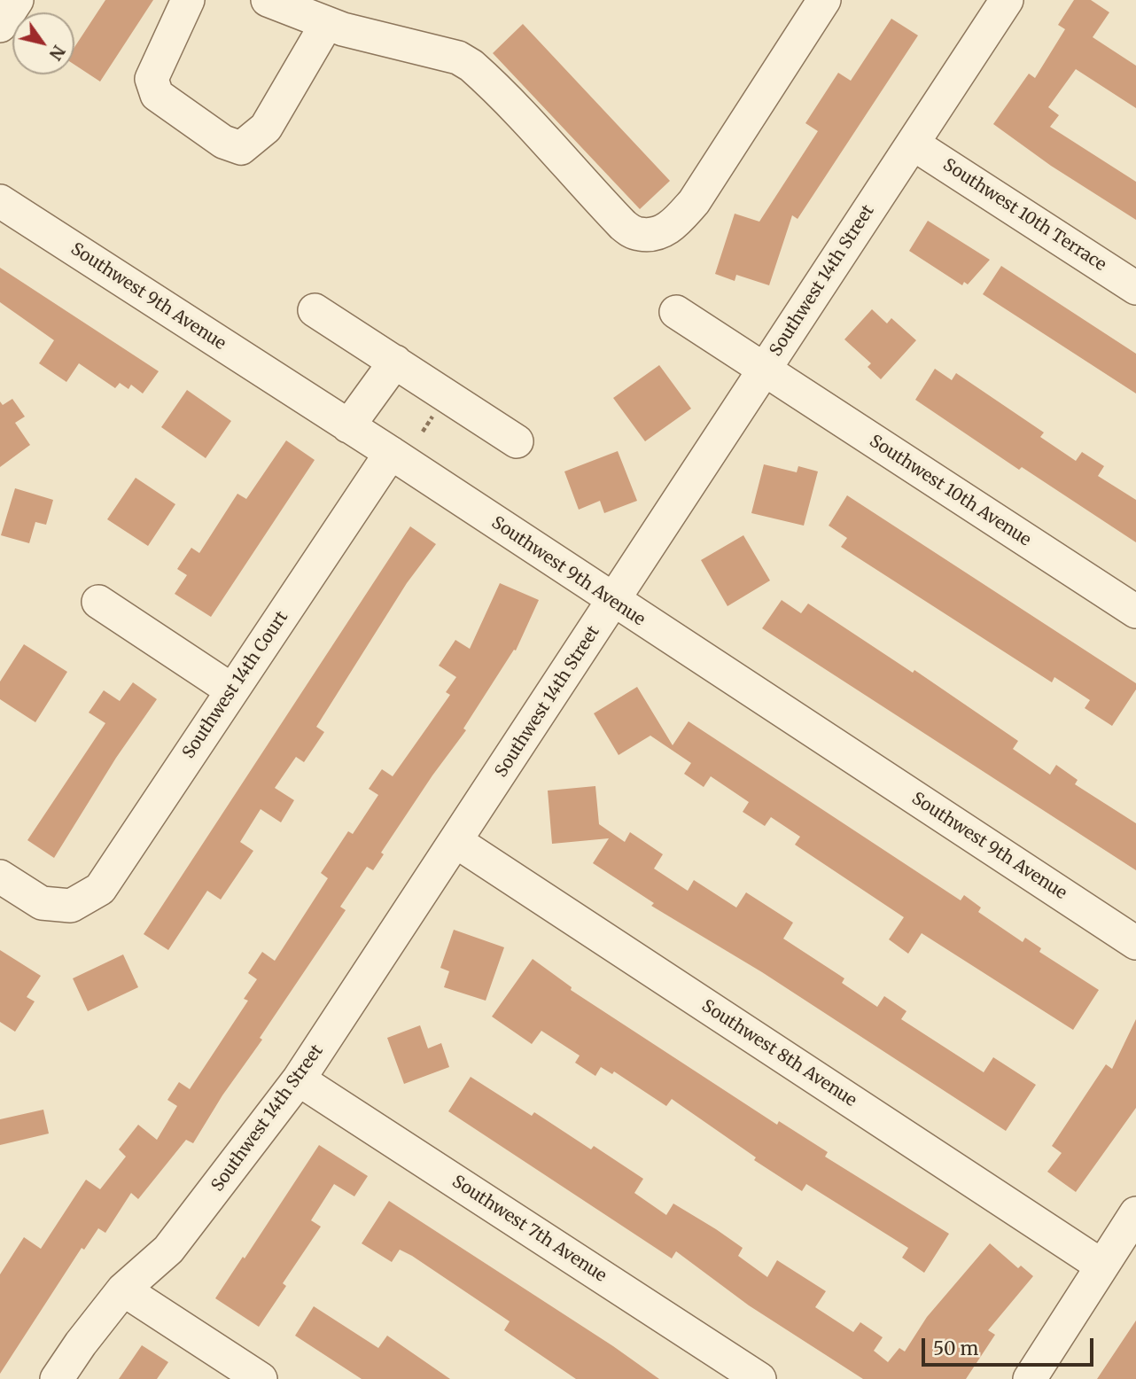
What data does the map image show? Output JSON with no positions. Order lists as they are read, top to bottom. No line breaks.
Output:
{"streets":{"street":["Southwest 10th Terrace","Southwest 14th Street","Southwest 9th Avenue","Southwest 10th Avenue","Southwest 14th Court","Southwest 8th Avenue","Southwest 7th Avenue"]},"crossings":[["Southwest 10th Terrace","Southwest 14th Street"],["Southwest 14th Street","Southwest 9th Avenue"],["Southwest 14th Street","Southwest 10th Avenue"],["Southwest 14th Street","Southwest 8th Avenue"],["Southwest 14th Street","Southwest 7th Avenue"],["Southwest 9th Avenue","Southwest 14th Court"]],"scale_bar":"50 m","north":"bottom right"}
